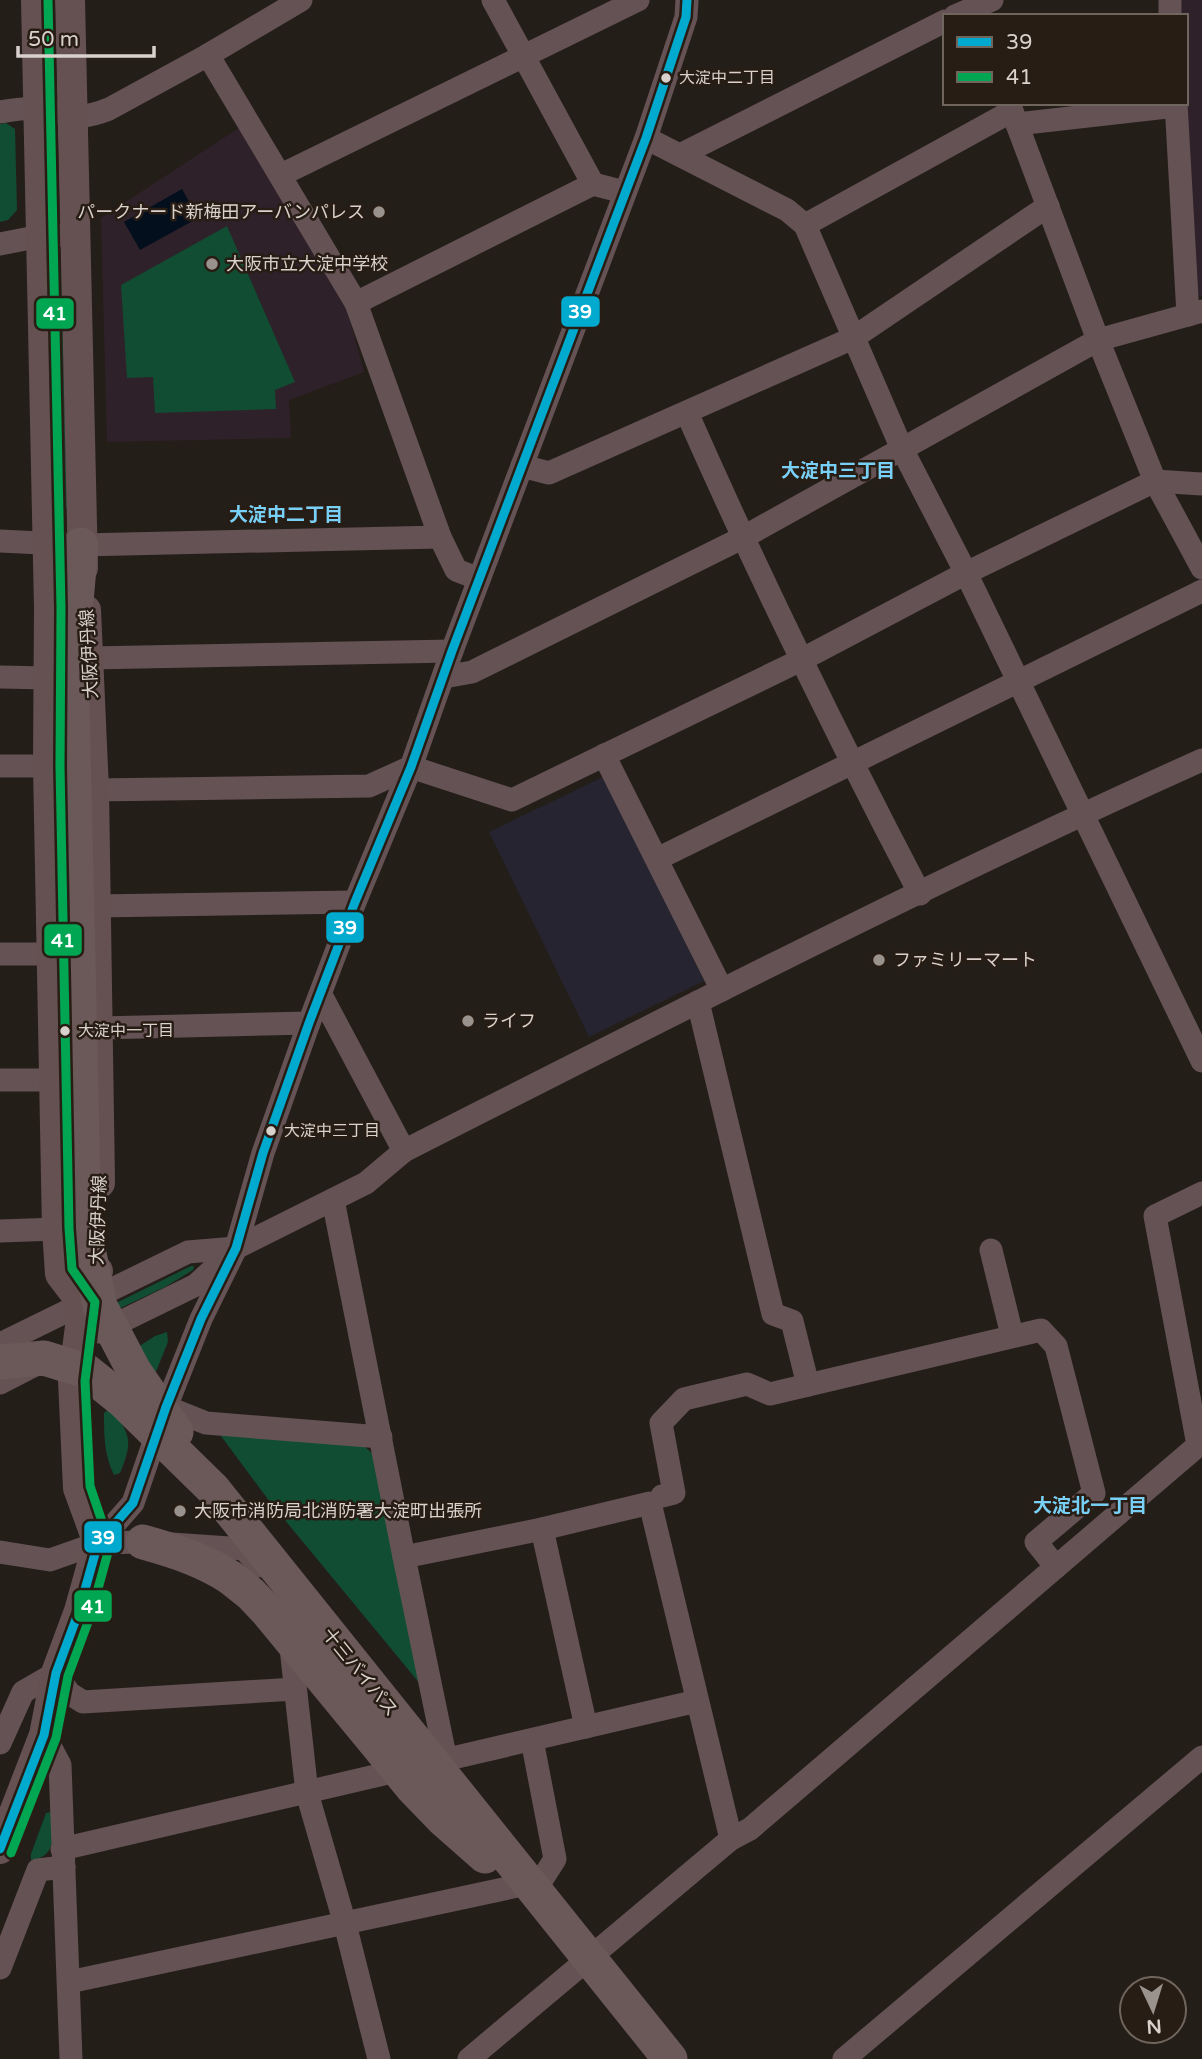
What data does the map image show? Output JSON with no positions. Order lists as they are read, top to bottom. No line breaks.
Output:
{"streets":{"highway":["十三バイパス"],"main road":["大阪伊丹線"]},"districts":["大淀中三丁目","大淀中二丁目","大淀北一丁目"],"places":["大淀中二丁目","パークナード新梅田アーバンパレス","大阪市立大淀中学校","ファミリーマート","ライフ","大淀中一丁目","大淀中三丁目","大阪市消防局北消防署大淀町出張所"],"lines":["transit line 39","transit line 41"],"legend":["39","41"],"scale_bar":"50 m","north":"bottom"}
